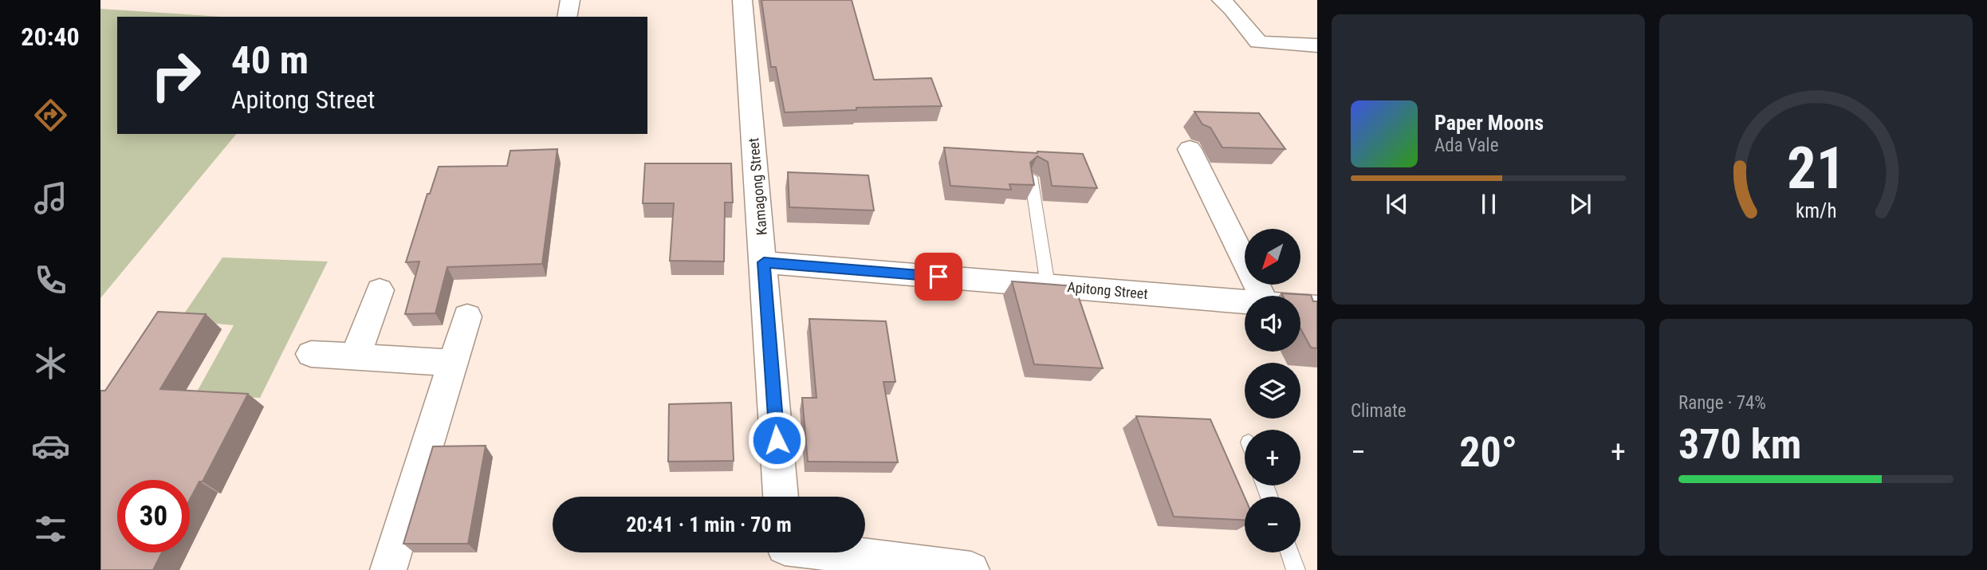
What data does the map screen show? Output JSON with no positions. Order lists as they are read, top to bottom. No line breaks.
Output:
{"streets":{"street":["Kamagong Street","Apitong Street"]},"crossings":[["Kamagong Street","Apitong Street"]],"north":"bottom left","page":{"tabs":"20:40","turn":["40 m","Apitong Street"],"song":["Paper Moons","Ada Vale"],"map_buttons":["+","−"],"tile":["Climate",["Range · 74%","370 km"]],"heat":["−","20°","+"],"limit":"30","trip":"20:41 · 1 min · 70 m","gauge":["21","km/h"]}}
